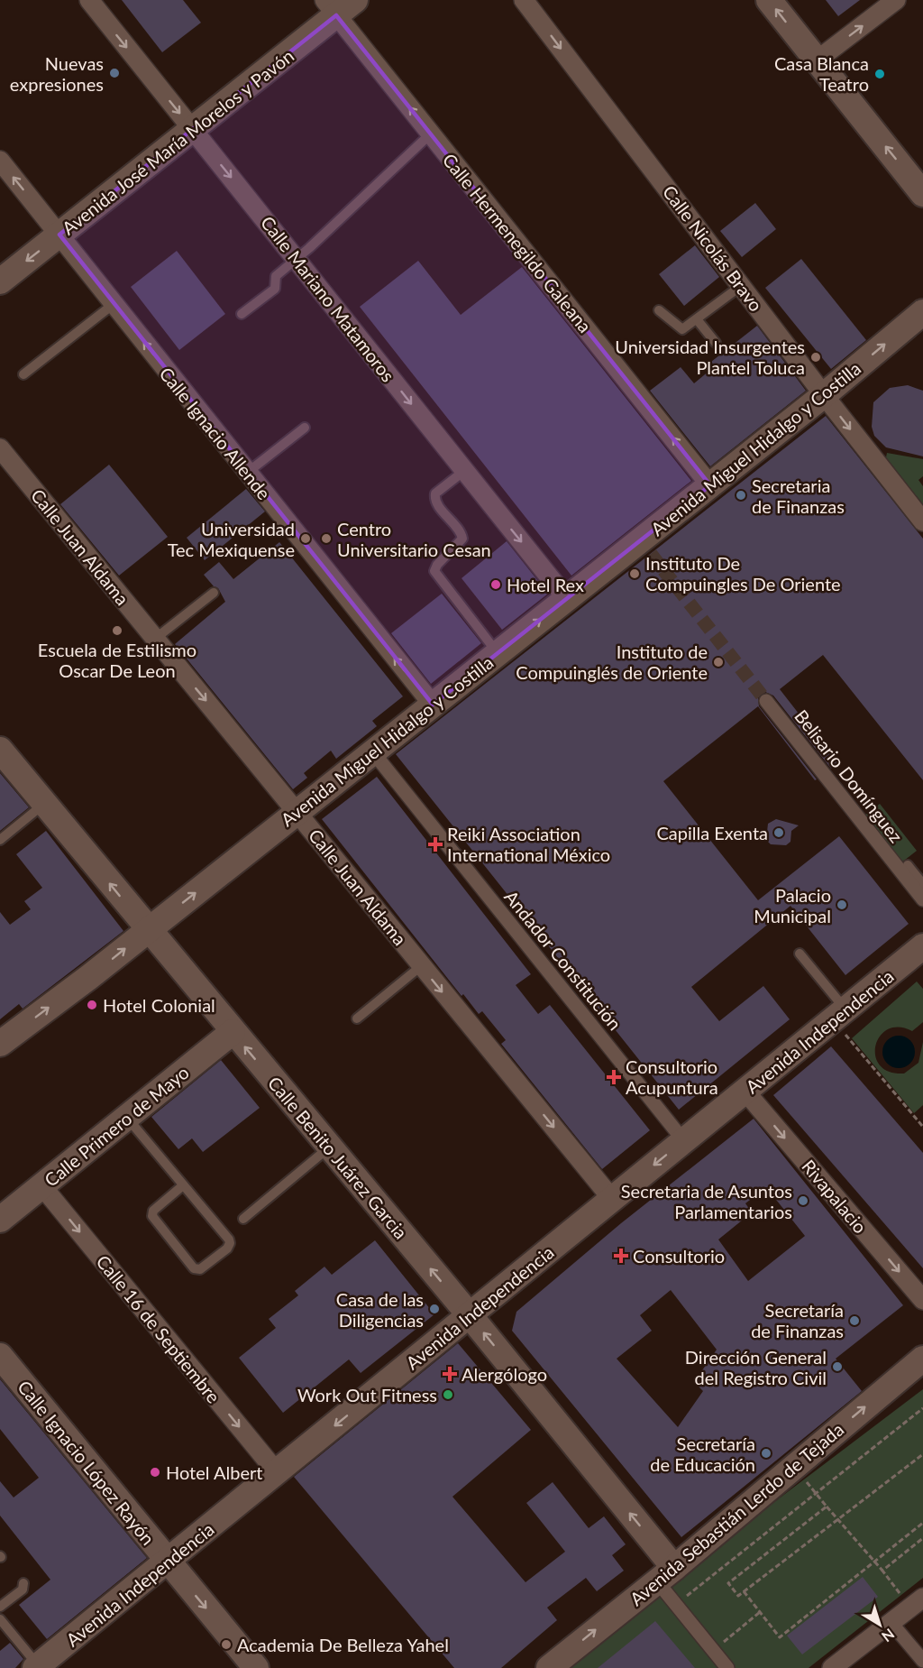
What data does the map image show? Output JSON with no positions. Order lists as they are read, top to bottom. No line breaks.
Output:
{"streets":{"main road":["Avenida José María Morelos y Pavón","Avenida Miguel Hidalgo y Costilla","Avenida Independencia","Calle Primero de Mayo","Calle Benito Juárez Garcia","Calle Ignacio López Rayón","Avenida Sebastián Lerdo de Tejada"],"street":["Calle Hermenegildo Galeana","Calle Nicolás Bravo","Calle Mariano Matamoros","Calle Ignacio Allende","Calle Juan Aldama","Belisario Domínguez","Andador Constitución","Rivapalacio","Calle 16 de Septiembre"]},"crossings":[["Avenida José María Morelos y Pavón","Calle Hermenegildo Galeana"],["Avenida José María Morelos y Pavón","Calle Mariano Matamoros"],["Avenida José María Morelos y Pavón","Calle Ignacio Allende"],["Calle Hermenegildo Galeana","Avenida Miguel Hidalgo y Costilla"],["Calle Nicolás Bravo","Avenida Miguel Hidalgo y Costilla"],["Calle Mariano Matamoros","Avenida Miguel Hidalgo y Costilla"],["Calle Ignacio Allende","Avenida Miguel Hidalgo y Costilla"],["Avenida Miguel Hidalgo y Costilla","Calle Juan Aldama"],["Avenida Miguel Hidalgo y Costilla","Andador Constitución"],["Avenida Miguel Hidalgo y Costilla","Calle Benito Juárez Garcia"],["Calle Juan Aldama","Avenida Independencia"],["Andador Constitución","Avenida Independencia"],["Avenida Independencia","Calle Benito Juárez Garcia"],["Avenida Independencia","Rivapalacio"],["Avenida Independencia","Calle 16 de Septiembre"],["Avenida Independencia","Calle Ignacio López Rayón"],["Calle Primero de Mayo","Calle Benito Juárez Garcia"],["Calle Primero de Mayo","Calle 16 de Septiembre"],["Calle Benito Juárez Garcia","Avenida Sebastián Lerdo de Tejada"]],"one_way":["Calle Hermenegildo Galeana","Calle Nicolás Bravo","Calle Mariano Matamoros","Calle Ignacio Allende","Avenida Miguel Hidalgo y Costilla","Calle Juan Aldama","Calle Benito Juárez Garcia","Rivapalacio","Calle 16 de Septiembre","Avenida Sebastián Lerdo de Tejada"],"places":{"other":["Nuevas expresiones","Casa Blanca Teatro","Universidad Insurgentes Plantel Toluca","Secretaria de Finanzas","Universidad Tec Mexiquense","Centro Universitario Cesan","Instituto De Compuingles De Oriente","Hotel Rex","Escuela de Estilismo Oscar De Leon","Instituto de Compuinglés de Oriente","Capilla Exenta","Palacio Municipal","Hotel Colonial","Secretaria de Asuntos Parlamentarios","Casa de las Diligencias","Secretaría de Finanzas","Dirección General del Registro Civil","Work Out Fitness","Secretaría de Educación","Hotel Albert","Academia De Belleza Yahel"],"health":["Reiki Association International México","Consultorio Acupuntura","Consultorio","Alergólogo"]},"north":"bottom right"}
